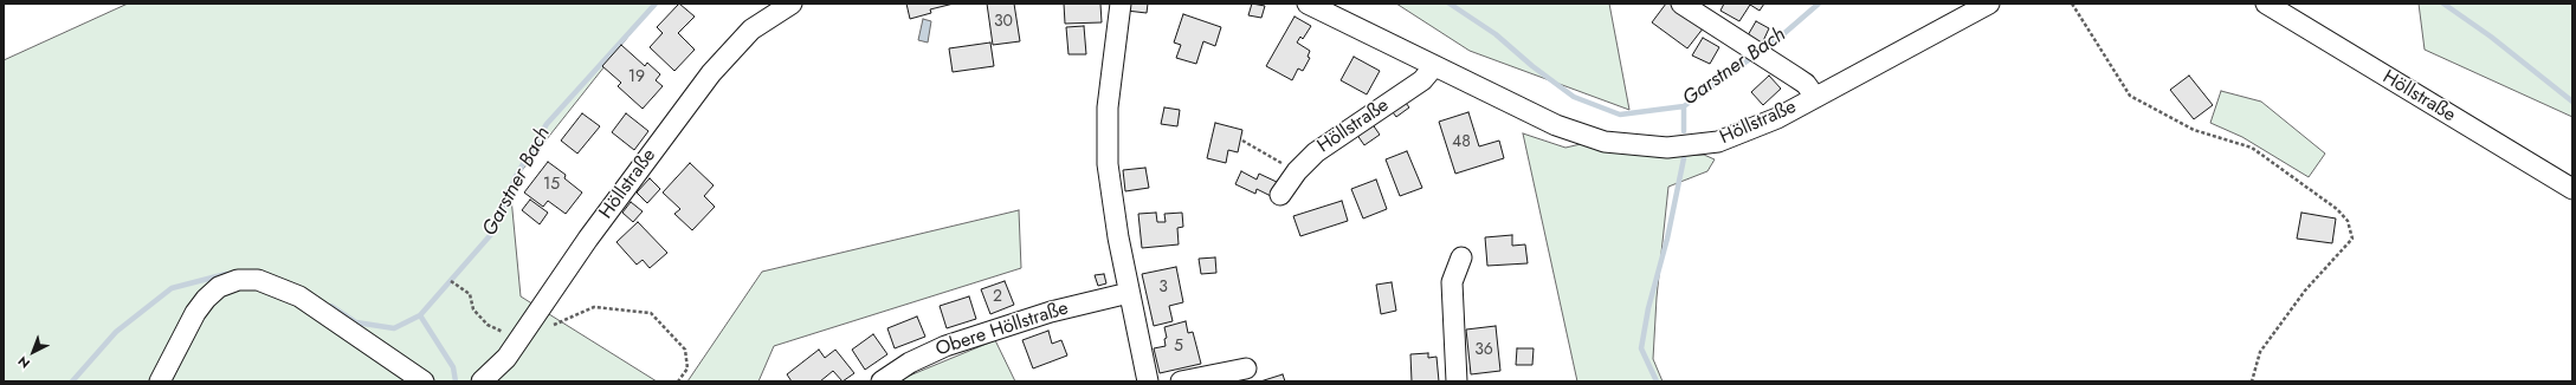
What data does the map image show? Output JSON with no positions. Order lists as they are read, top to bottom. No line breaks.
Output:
{"streets":{"street":["Höllstraße","Obere Höllstraße"]},"water":["Garstner Bach"],"house_numbers":["30","19","48","15","3","2","5","36"],"north":"bottom left"}
